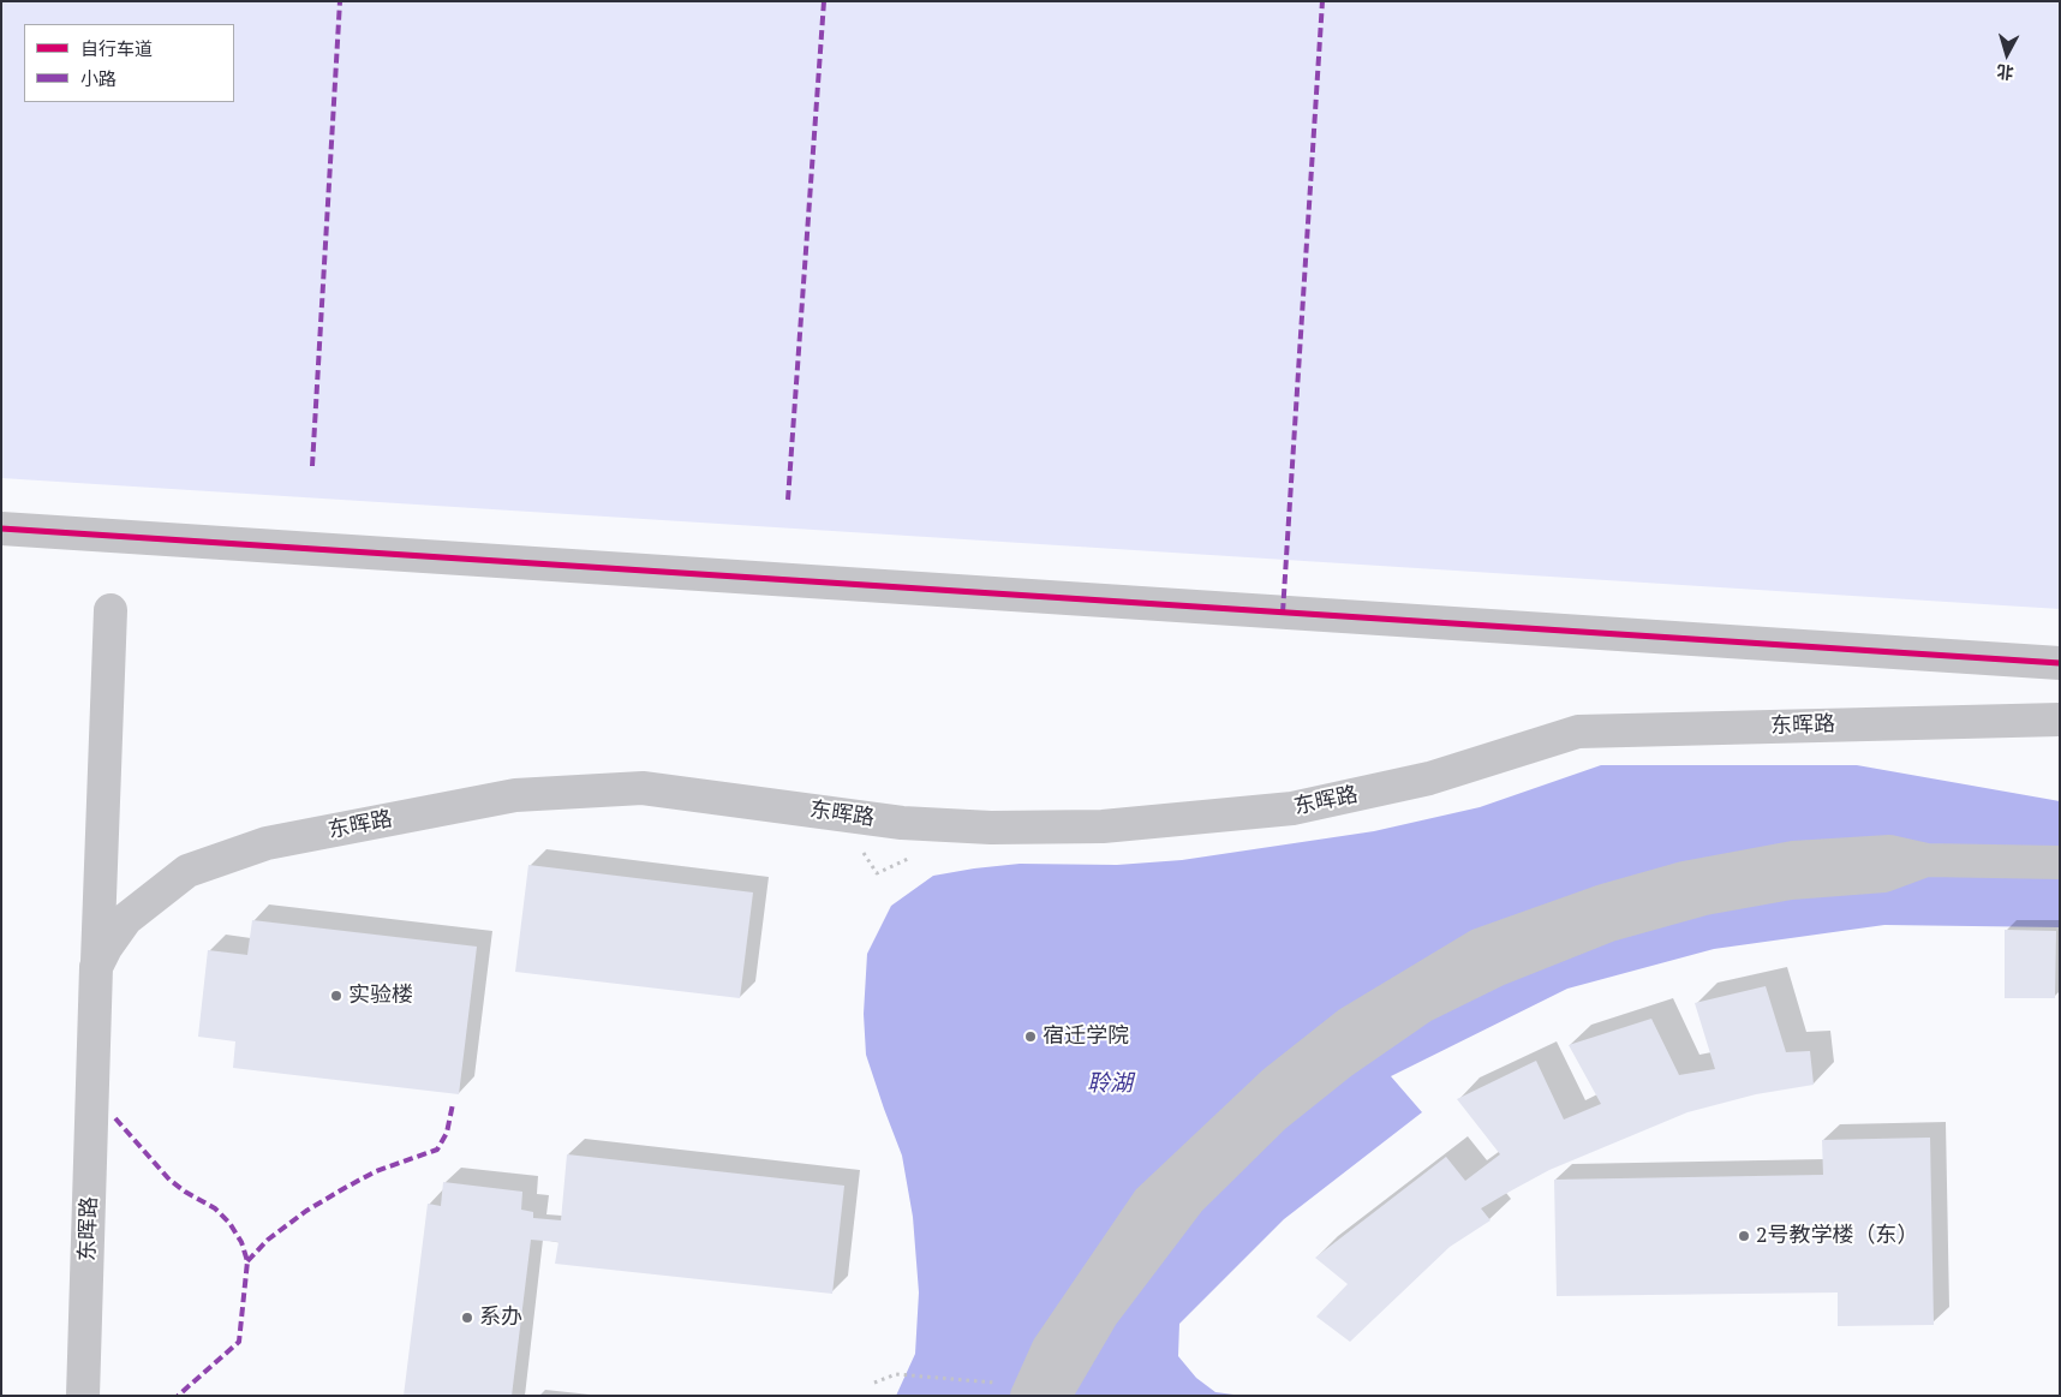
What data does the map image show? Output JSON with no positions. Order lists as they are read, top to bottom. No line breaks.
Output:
{"streets":{"street":["东晖路"]},"water":["聆湖"],"places":["实验楼","宿迁学院","2号教学楼（东）","系办"],"legend":["自行车道","小路"],"north":"bottom"}
